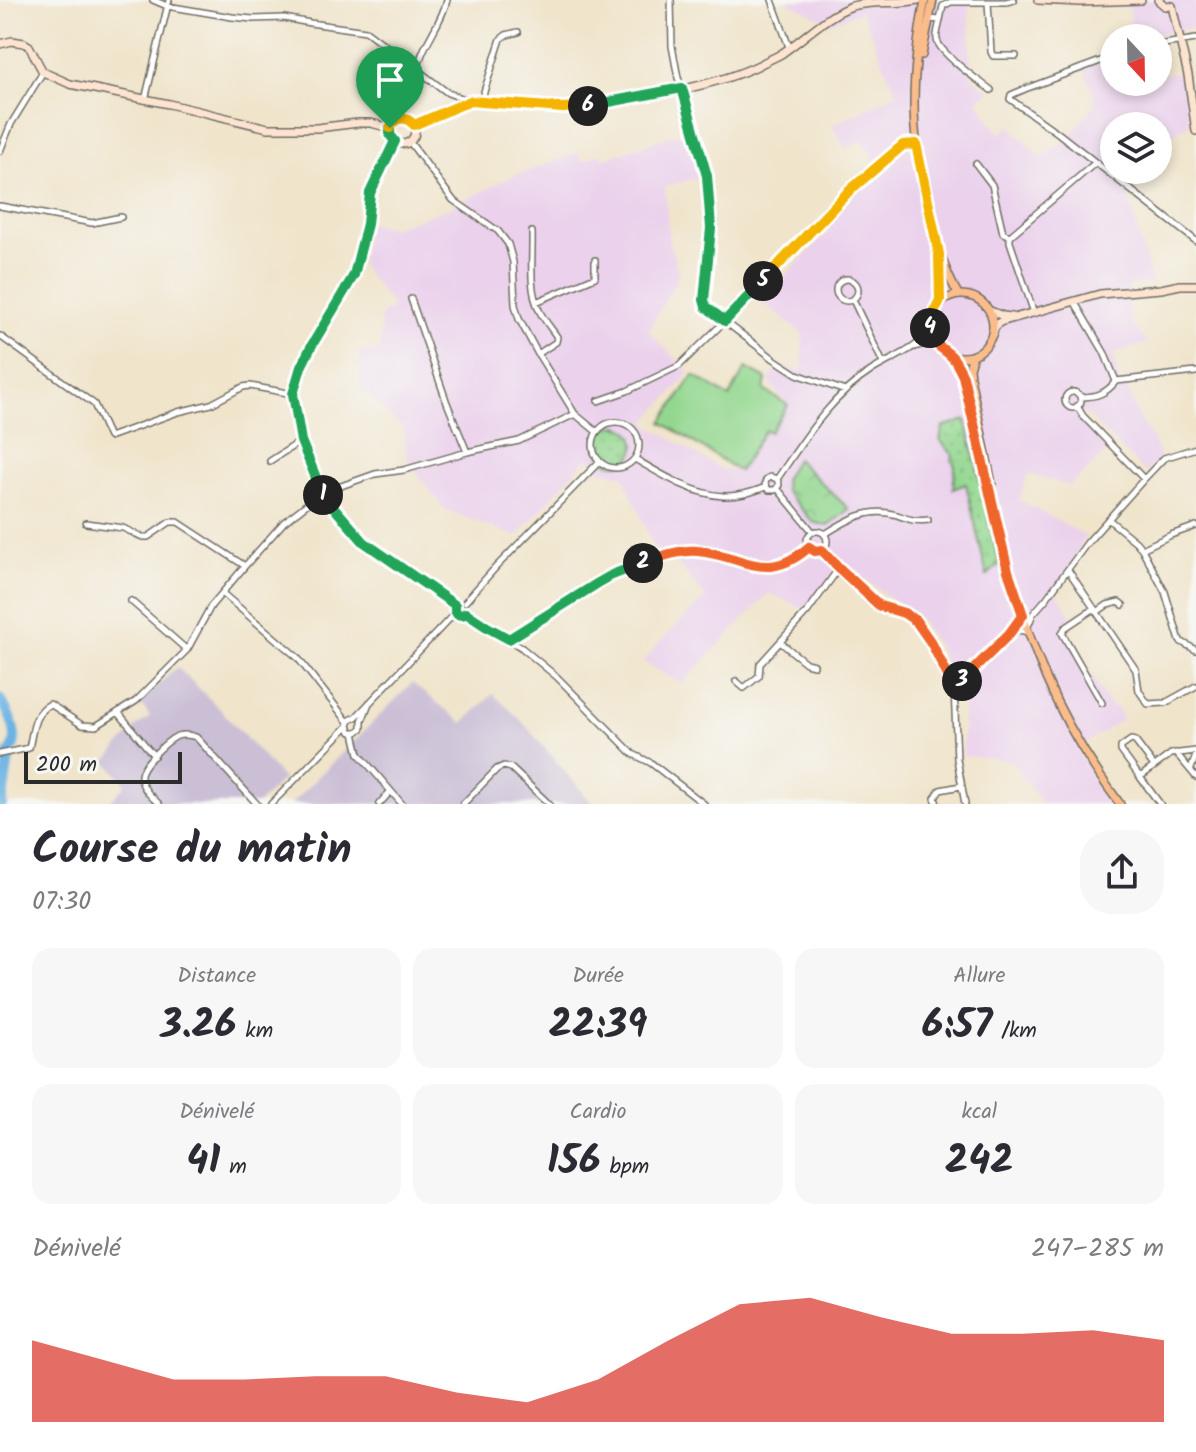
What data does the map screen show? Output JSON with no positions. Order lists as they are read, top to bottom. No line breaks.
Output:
{"scale_bar":"200 m","north":"bottom","page":{"pins":["6","5","4","1","2","3"],"scale":"200 m","heading":["Course du matin","07:30"],"stats":[["Distance","3.26 km"],["Durée","22:39"],["Allure","6:57 /km"],["Dénivelé","41 m"],["Cardio","156 bpm"],["kcal","242"]],"chart":["Dénivelé","247–285 m"]}}
